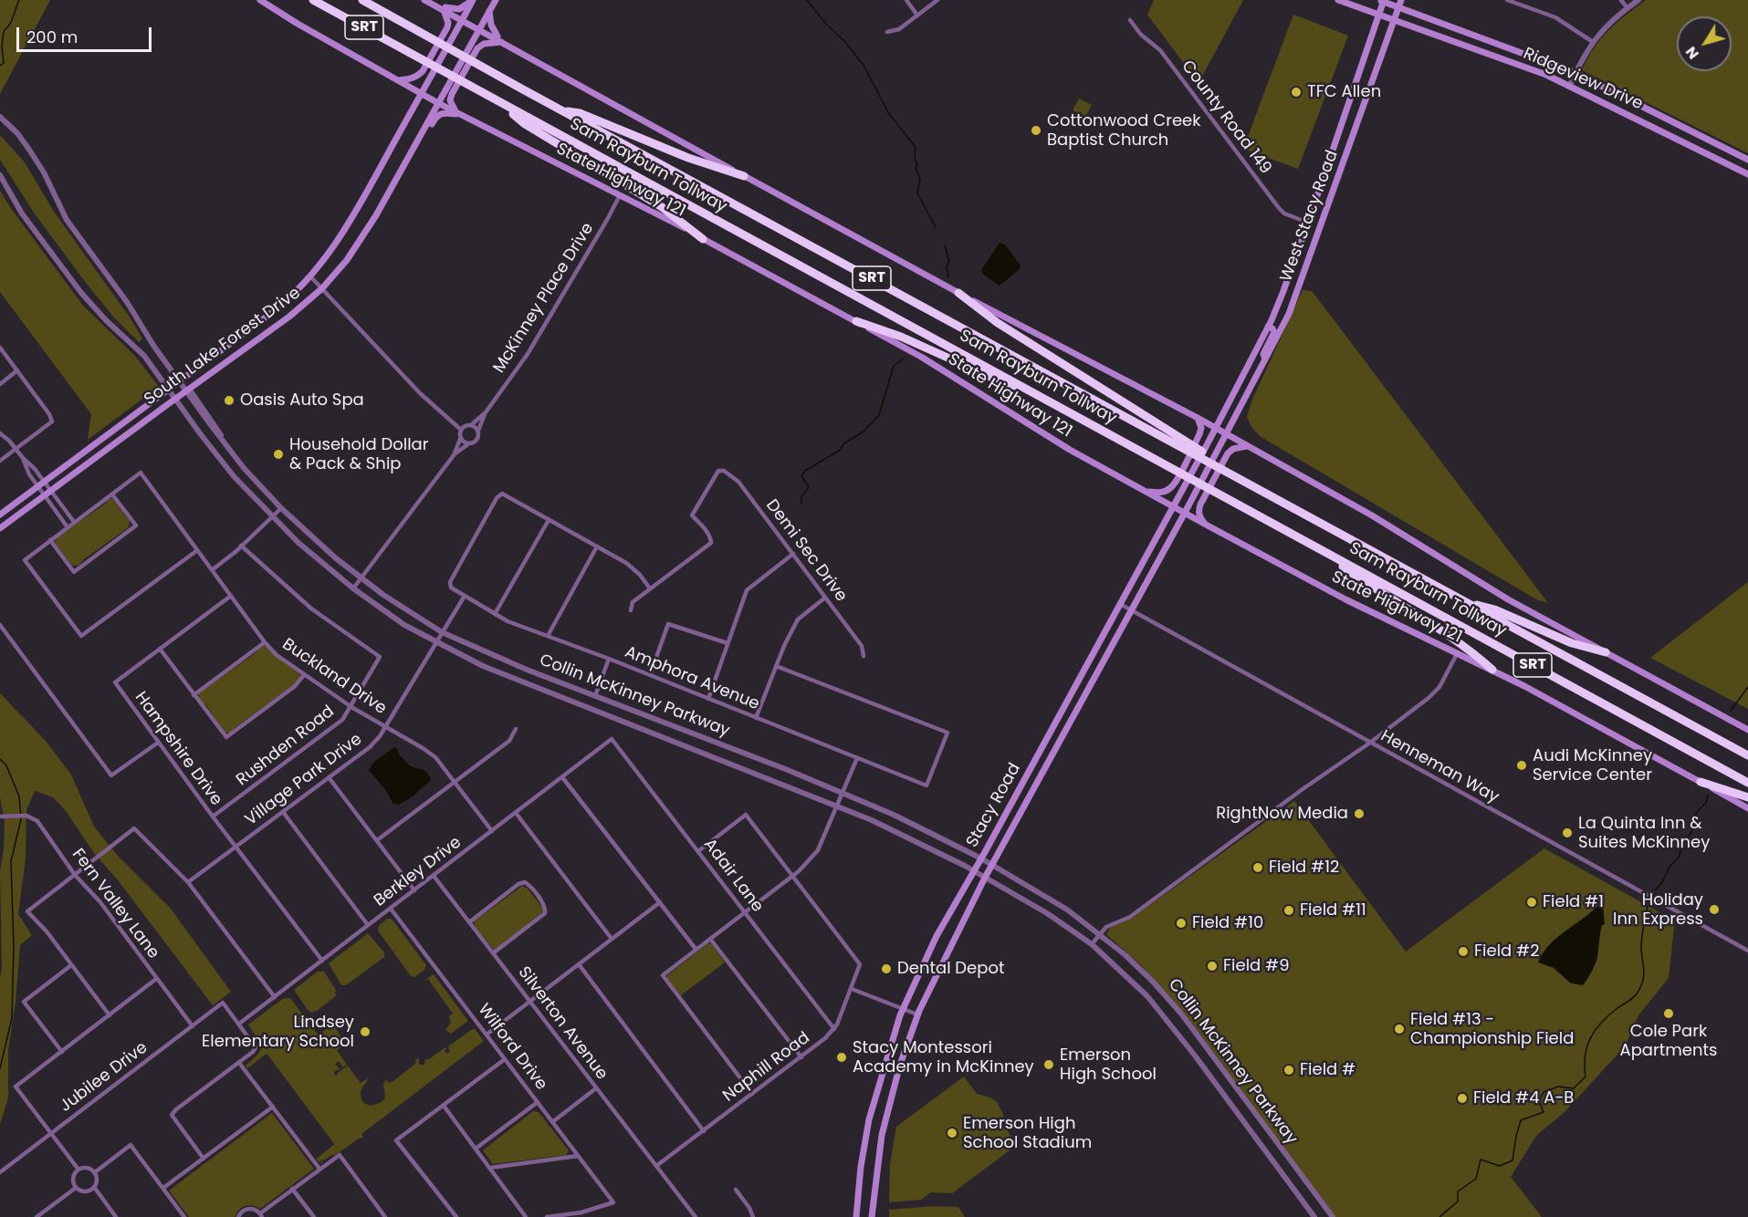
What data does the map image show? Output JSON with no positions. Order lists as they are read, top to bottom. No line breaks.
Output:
{"streets":{"highway":["SRT","Sam Rayburn Tollway"],"main road":["Ridgeview Drive","State Highway 121","West Stacy Road","South Lake Forest Drive","Stacy Road"],"street":["County Road 149","McKinney Place Drive","Demi Sec Drive","Buckland Drive","Amphora Avenue","Collin McKinney Parkway","Rushden Road","Hampshire Drive","Henneman Way","Village Park Drive","Berkley Drive","Adair Lane","Fern Valley Lane","Silverton Avenue","Wilford Drive","Naphill Road","Jubilee Drive"]},"crossings":[["Ridgeview Drive","West Stacy Road"],["County Road 149","West Stacy Road"],["State Highway 121","McKinney Place Drive"],["State Highway 121","South Lake Forest Drive"],["State Highway 121","Stacy Road"],["West Stacy Road","Stacy Road"],["South Lake Forest Drive","Collin McKinney Parkway"],["Buckland Drive","Rushden Road"],["Buckland Drive","Village Park Drive"],["Buckland Drive","Berkley Drive"],["Amphora Avenue","Village Park Drive"],["Collin McKinney Parkway","Village Park Drive"],["Collin McKinney Parkway","Stacy Road"],["Rushden Road","Hampshire Drive"],["Hampshire Drive","Village Park Drive"],["Hampshire Drive","Berkley Drive"],["Henneman Way","Stacy Road"],["Berkley Drive","Adair Lane"],["Berkley Drive","Silverton Avenue"],["Berkley Drive","Wilford Drive"],["Berkley Drive","Jubilee Drive"],["Adair Lane","Naphill Road"],["Fern Valley Lane","Jubilee Drive"],["Silverton Avenue","Naphill Road"]],"places":["TFC Allen","Cottonwood Creek Baptist Church","Oasis Auto Spa","Household Dollar & Pack & Ship","Audi McKinney Service Center","RightNow Media","La Quinta Inn & Suites McKinney","Field #12","Field #1","Holiday Inn Express","Field #11","Field #10","Field #2","Field #9","Dental Depot","Cole Park Apartments","Field #13 - Championship Field","Lindsey Elementary School","Stacy Montessori Academy in McKinney","Emerson High School","Field #","Field #4 A-B","Emerson High School Stadium"],"scale_bar":"200 m","north":"bottom left"}
